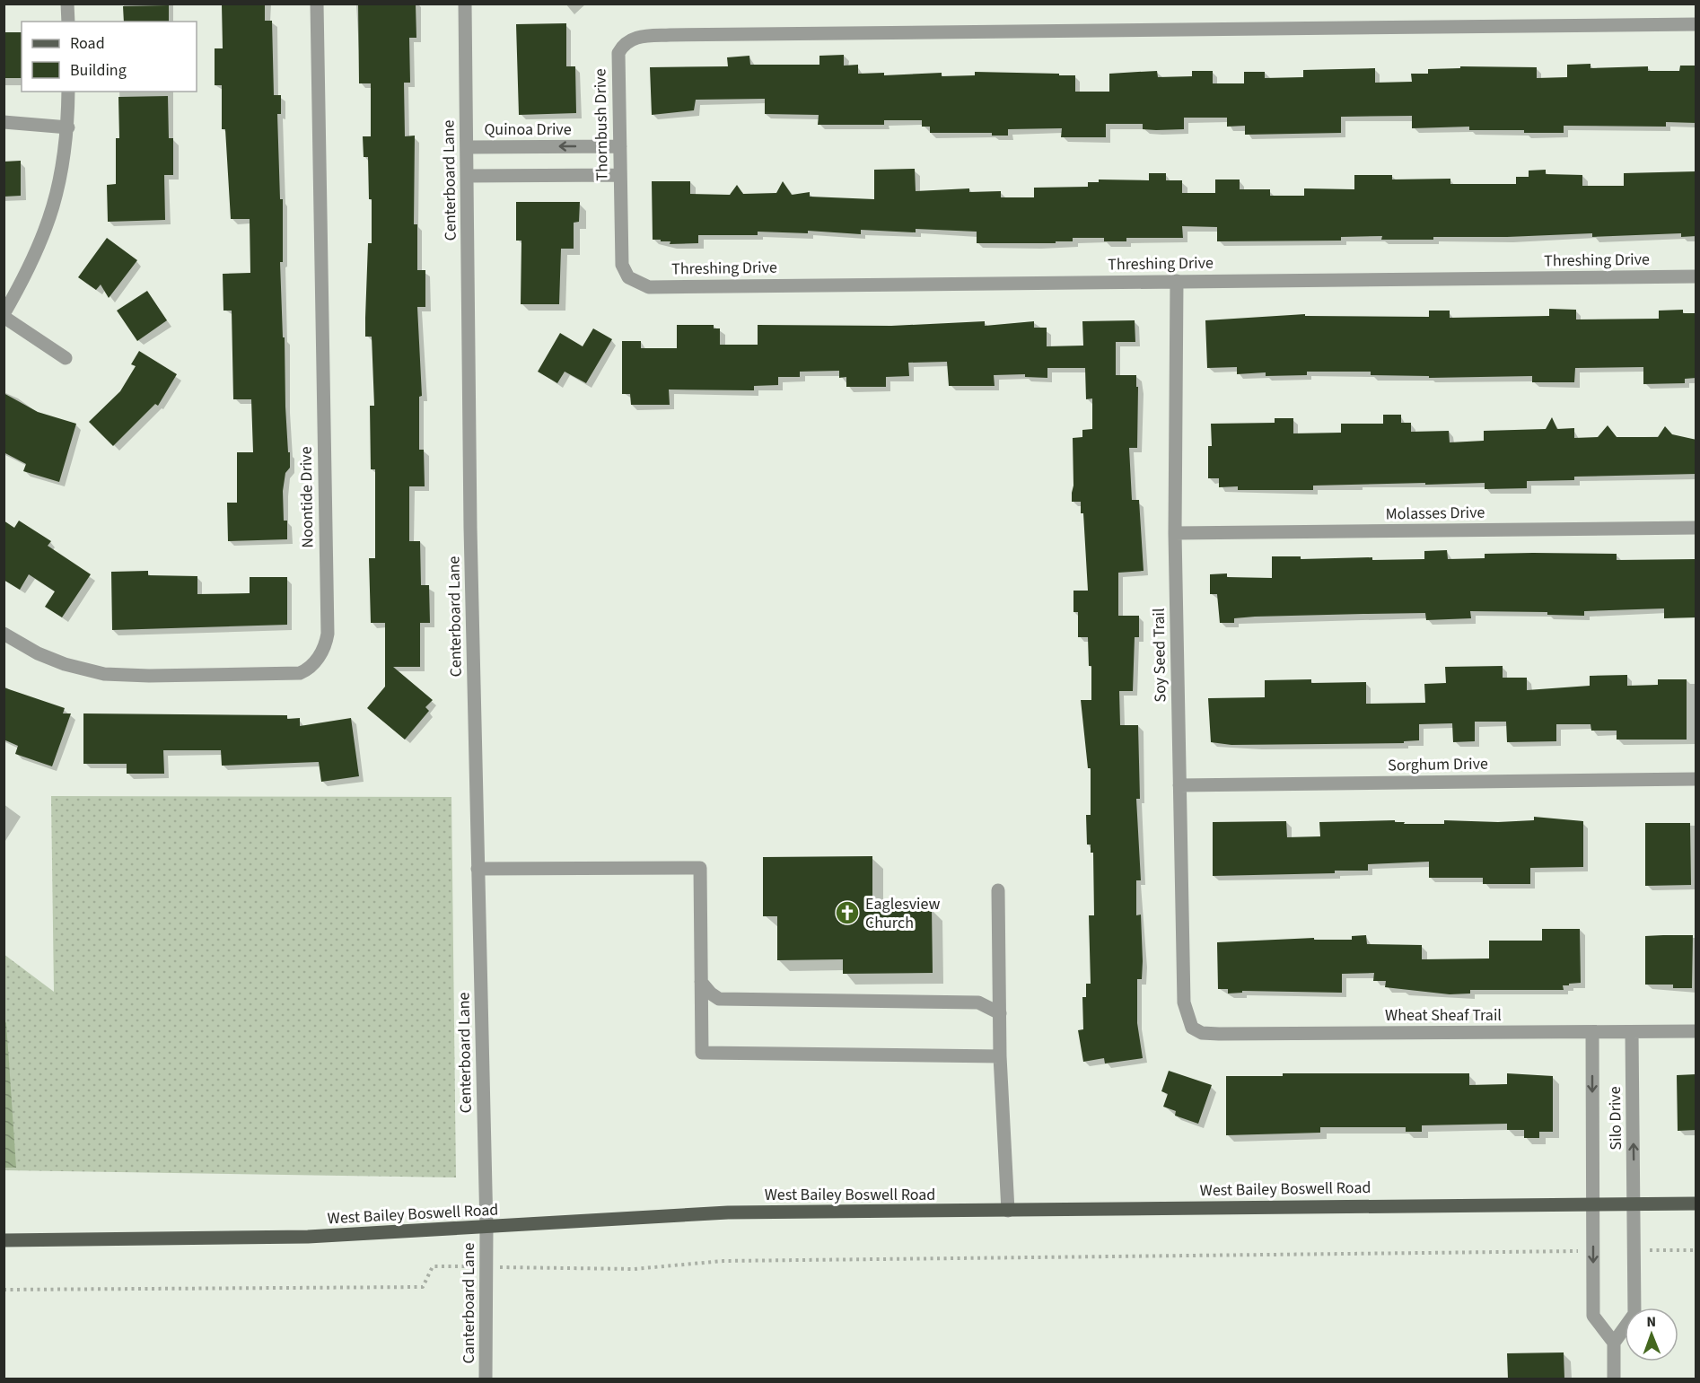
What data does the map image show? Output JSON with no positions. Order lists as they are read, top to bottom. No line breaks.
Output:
{"streets":{"main road":["West Bailey Boswell Road"],"street":["Thornbush Drive","Quinoa Drive","Centerboard Lane","Threshing Drive","Noontide Drive","Molasses Drive","Soy Seed Trail","Sorghum Drive","Wheat Sheaf Trail","Silo Drive","Canterboard Lane"]},"crossings":[["Thornbush Drive","Quinoa Drive"],["Thornbush Drive","Threshing Drive"],["Quinoa Drive","Centerboard Lane"],["Centerboard Lane","West Bailey Boswell Road"],["Centerboard Lane","Canterboard Lane"],["Threshing Drive","Soy Seed Trail"],["Molasses Drive","Soy Seed Trail"],["Soy Seed Trail","Sorghum Drive"],["Soy Seed Trail","Wheat Sheaf Trail"],["Wheat Sheaf Trail","Silo Drive"],["Silo Drive","West Bailey Boswell Road"],["West Bailey Boswell Road","Canterboard Lane"]],"places":{"church":["Eaglesview Church"]},"legend":["Road","Building"],"north":"top"}
